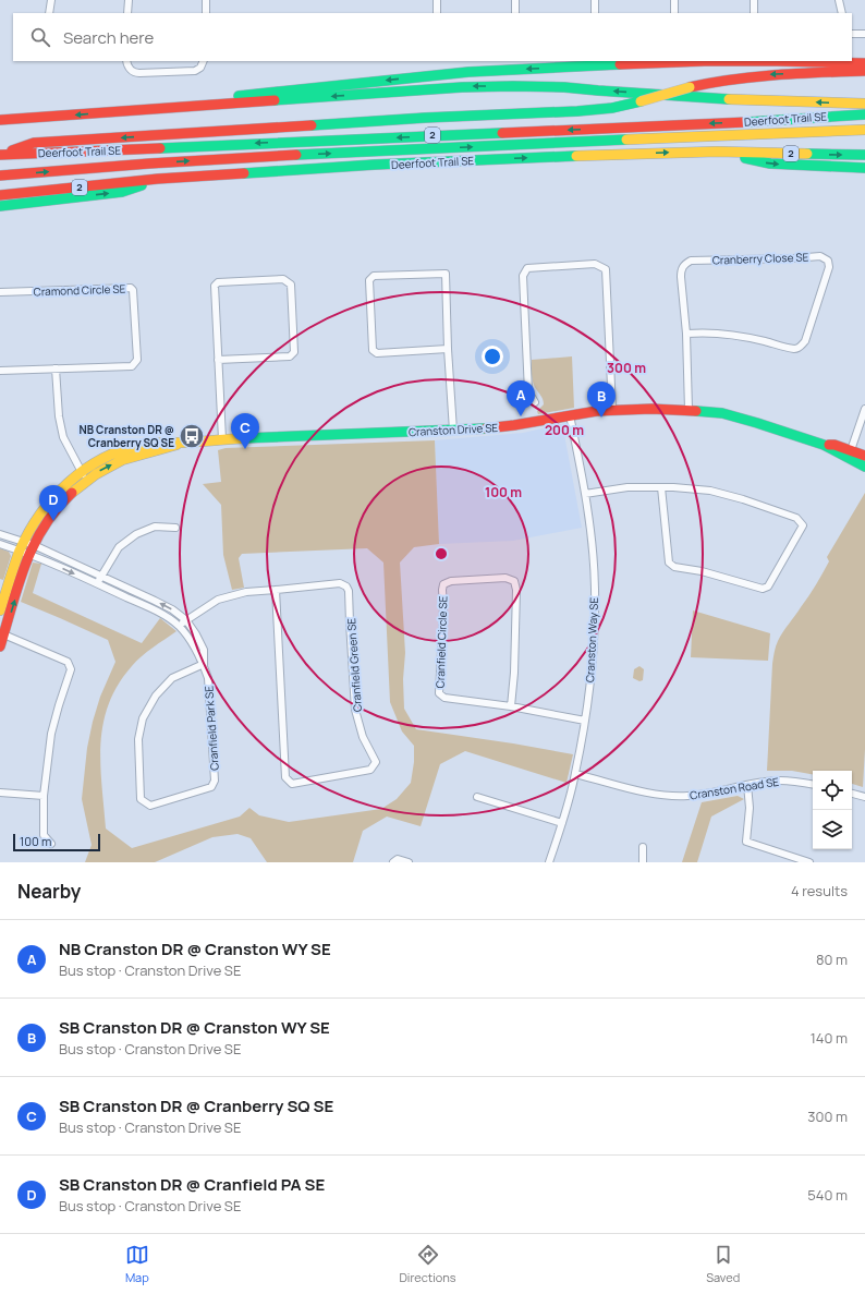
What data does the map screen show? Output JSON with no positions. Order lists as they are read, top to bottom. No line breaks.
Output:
{"streets":{"main road":["Deerfoot Trail SE","2","Cranston Drive SE"],"street":["Cranberry Close SE","Cramond Circle SE","Cranston Way SE","Cranfield Circle SE","Cranfield Green SE","Cranfield Park SE","Cranston Road SE"]},"crossings":[["Cranberry Close SE","Cranston Drive SE"],["Cranston Drive SE","Cranston Way SE"],["Cranston Drive SE","Cranfield Park SE"],["Cranston Way SE","Cranfield Circle SE"],["Cranston Way SE","Cranston Road SE"],["Cranfield Green SE","Cranfield Park SE"]],"places":{"bus stop":["NB Cranston DR @ Cranberry SQ SE"]},"scale_bar":"100 m","page":{"search":"Search here","pins":["A","B","C","D"],"scale":"100 m","heading":["Nearby","4 results"],"list":[{"mark":"A","name":"NB Cranston DR @ Cranston WY SE","note":"Bus stop · Cranston Drive SE","value":"80 m"},{"mark":"B","name":"SB Cranston DR @ Cranston WY SE","note":"Bus stop · Cranston Drive SE","value":"140 m"},{"mark":"C","name":"SB Cranston DR @ Cranberry SQ SE","note":"Bus stop · Cranston Drive SE","value":"300 m"},{"mark":"D","name":"SB Cranston DR @ Cranfield PA SE","note":"Bus stop · Cranston Drive SE","value":"540 m"}],"nav":["Map","Directions","Saved"]},"rings":["300 m","200 m","100 m"]}
